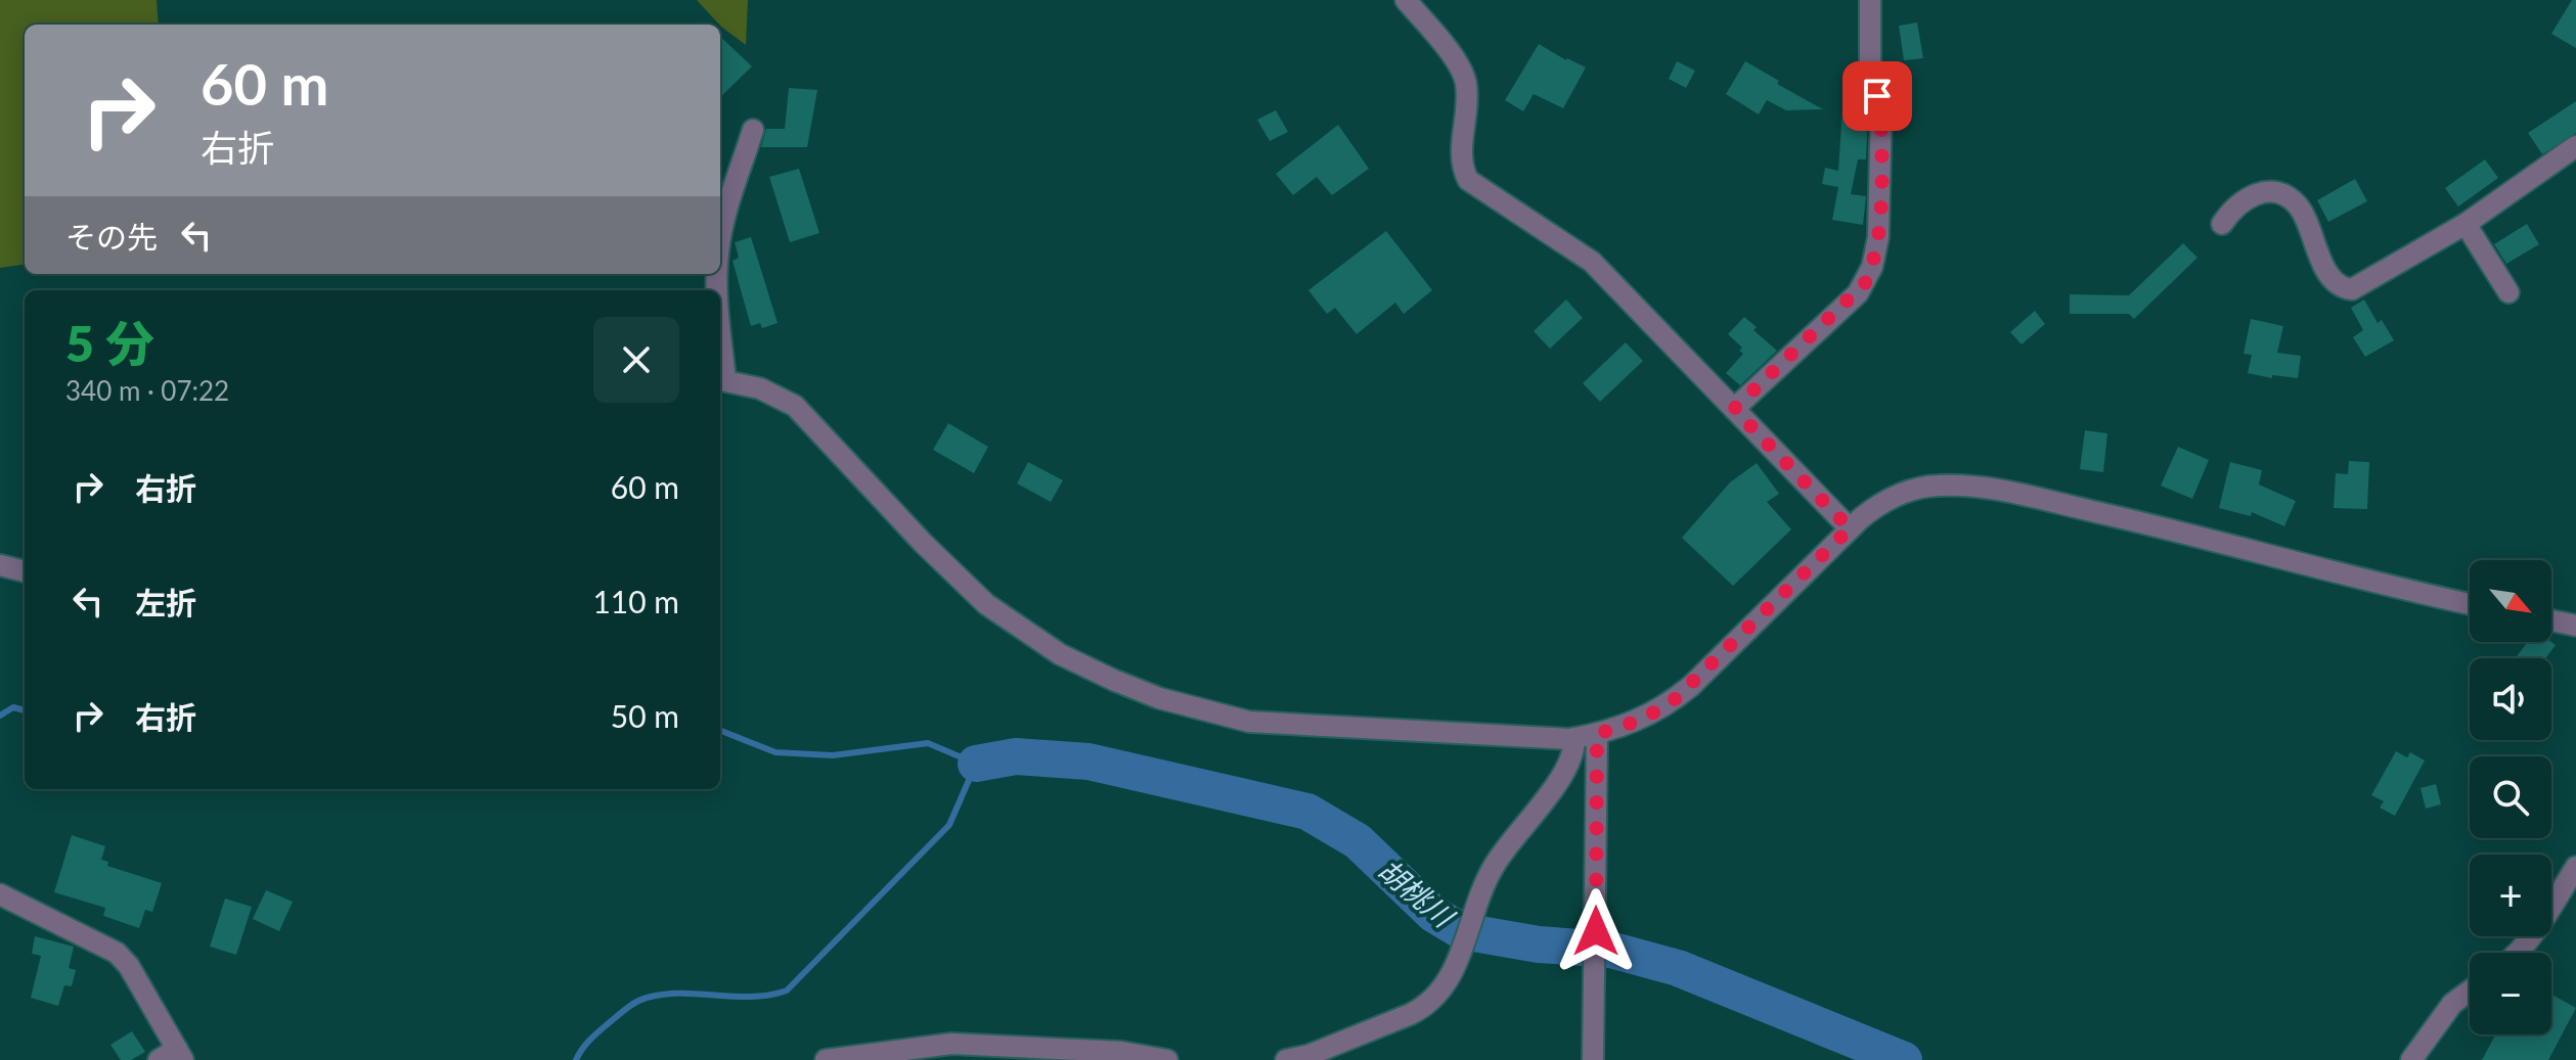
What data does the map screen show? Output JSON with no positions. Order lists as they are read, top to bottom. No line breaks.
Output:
{"water":["胡桃川"],"north":"bottom right","page":{"turn":["60 m","右折"],"then":"その先","heading":["5 分","340 m · 07:22"],"list":[{"name":"右折","value":"60 m"},{"name":"左折","value":"110 m"},{"name":"右折","value":"50 m"}],"map_buttons":["+","−"]}}
